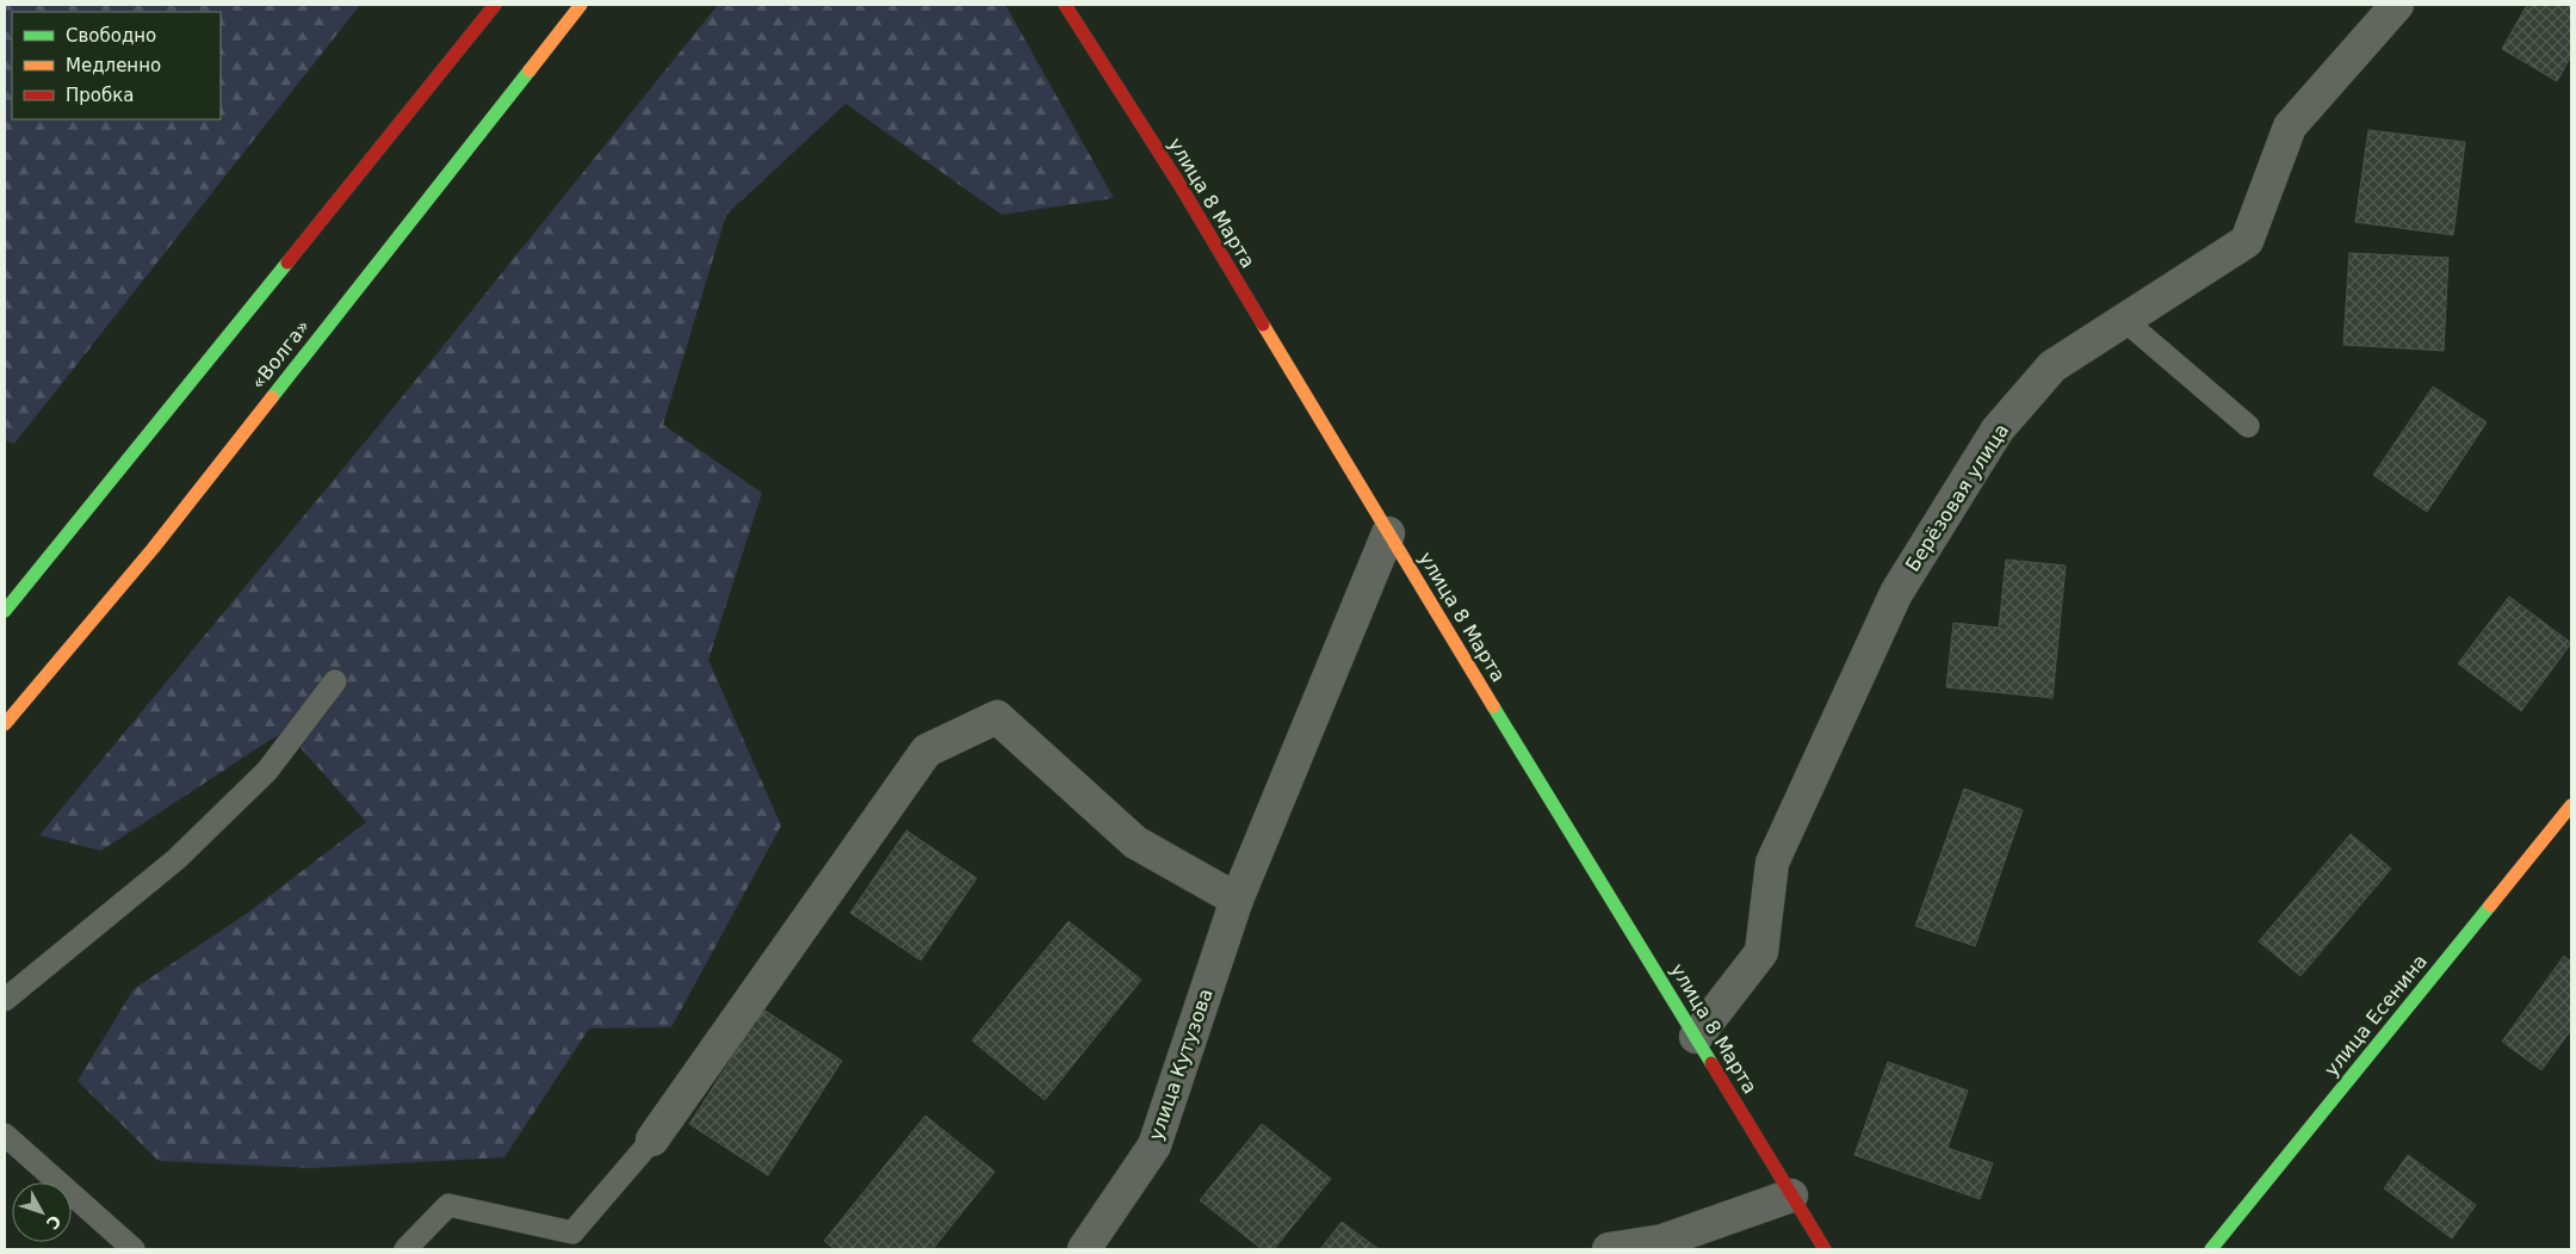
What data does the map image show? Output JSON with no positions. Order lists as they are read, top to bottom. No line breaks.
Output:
{"streets":{"main road":["улица 8 Марта","«Волга»","улица Есенина"],"street":["Берёзовая улица","улица Кутузова"]},"crossings":[["улица 8 Марта","Берёзовая улица"],["улица 8 Марта","улица Кутузова"]],"legend":["Свободно","Медленно","Пробка"],"north":"bottom right"}
